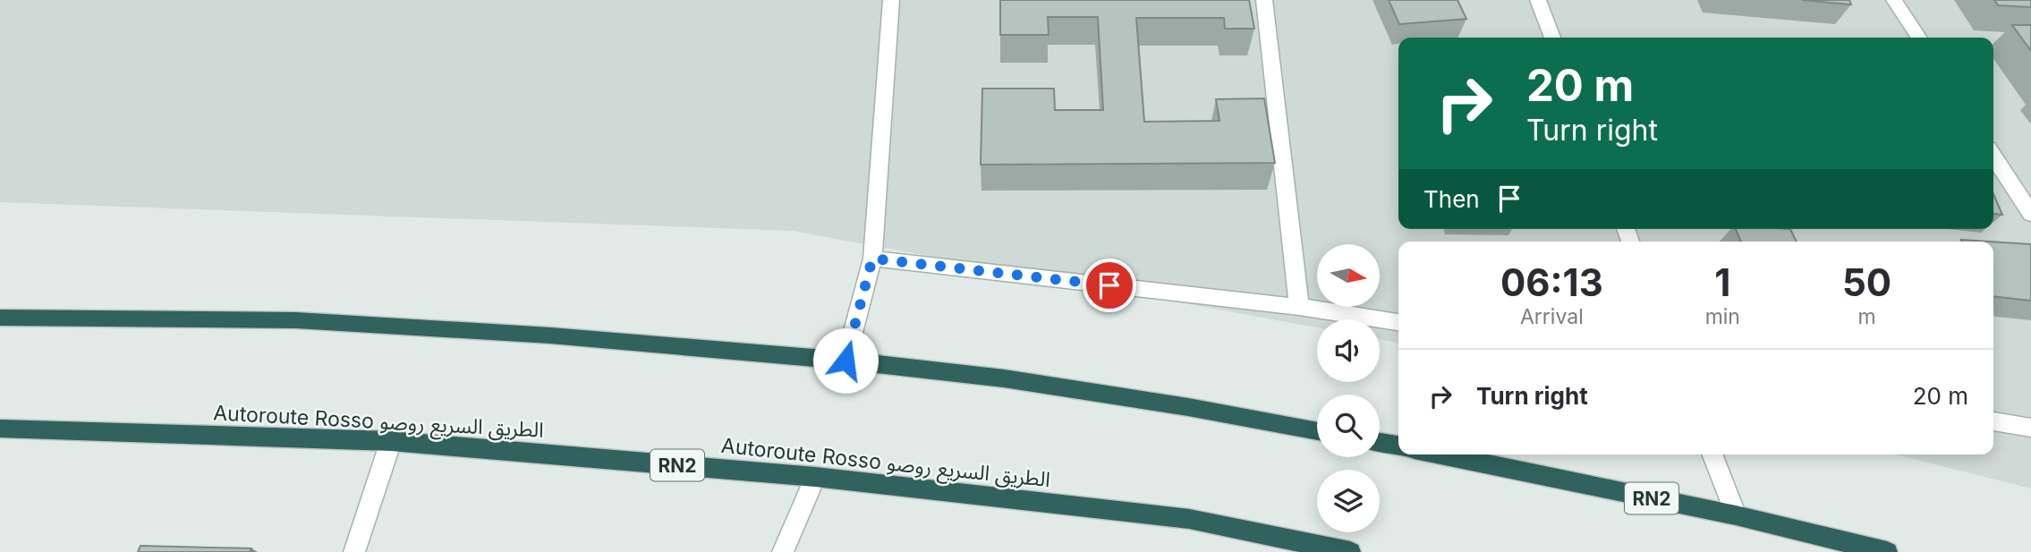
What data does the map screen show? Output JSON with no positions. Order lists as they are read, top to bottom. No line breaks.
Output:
{"streets":{"highway":["Autoroute Rosso الطريق السريع روصو","RN2"]},"north":"right","page":{"turn":["20 m","Turn right"],"then":"Then","eta":["06:13","Arrival","1","min","50","m"],"list":[{"name":"Turn right","value":"20 m"}]}}
